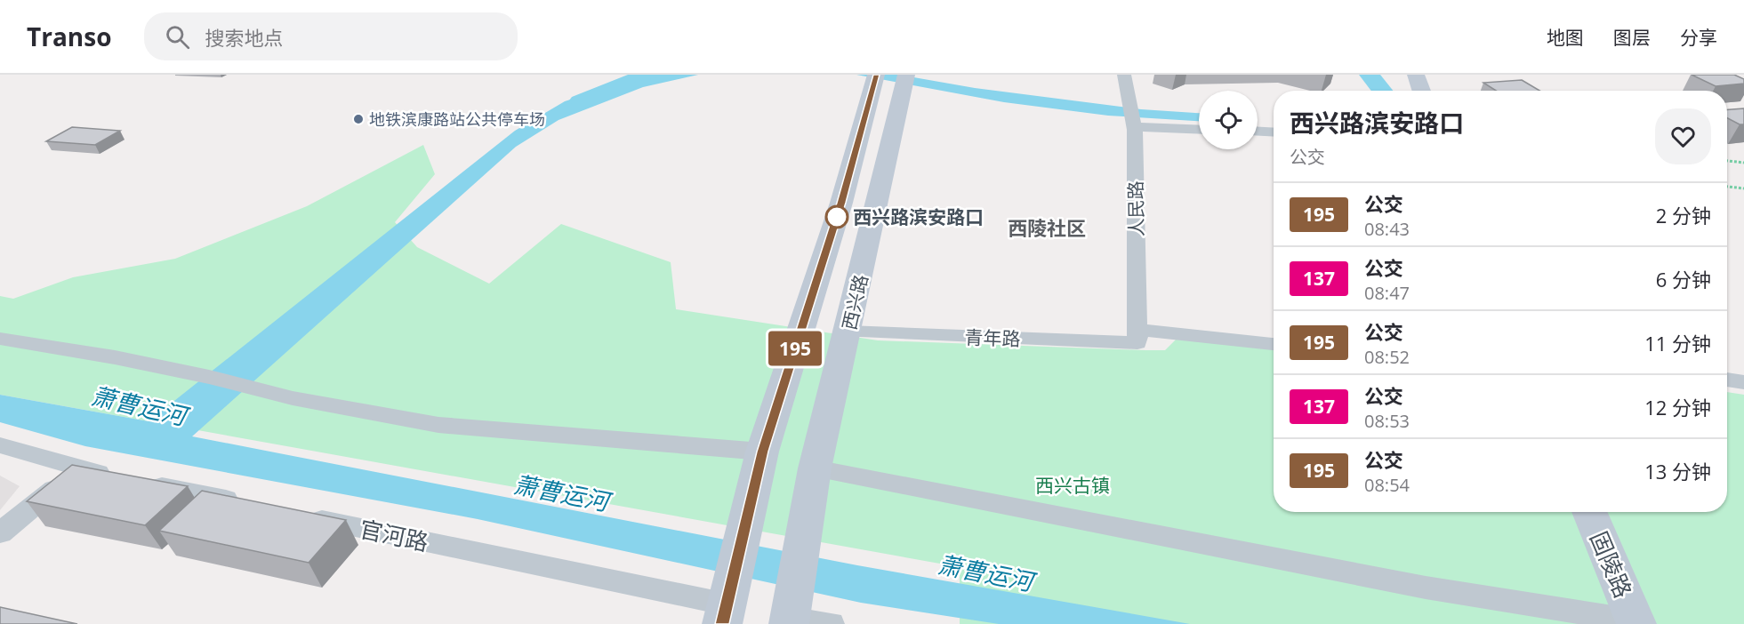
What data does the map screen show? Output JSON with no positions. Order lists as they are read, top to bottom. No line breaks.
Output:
{"streets":{"main road":["西兴路","固陵路"],"street":["人民路","青年路","官河路"]},"crossings":[["人民路","青年路"],["西兴路","青年路"]],"districts":["西陵社区"],"water":["萧曹运河"],"parks":["西兴古镇"],"places":["地铁滨康路站公共停车场","西兴路滨安路口"],"lines":["bus line 195"],"page":{"header":"Transo","search":"搜索地点","nav":["地图","图层","分享"],"on_map":"195","heading":["西兴路滨安路口","公交"],"list":[{"mark":"195","name":"公交","note":"08:43","value":"2 分钟"},{"mark":"137","name":"公交","note":"08:47","value":"6 分钟"},{"mark":"195","name":"公交","note":"08:52","value":"11 分钟"},{"mark":"137","name":"公交","note":"08:53","value":"12 分钟"},{"mark":"195","name":"公交","note":"08:54","value":"13 分钟"}]}}
